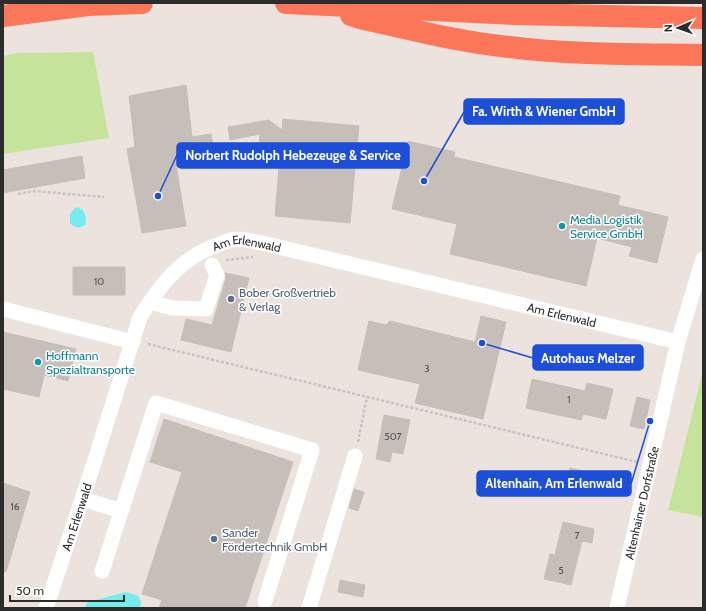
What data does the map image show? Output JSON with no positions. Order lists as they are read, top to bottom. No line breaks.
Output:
{"streets":{"street":["Am Erlenwald","Altenhainer Dorfstraße"]},"crossings":[["Am Erlenwald","Altenhainer Dorfstraße"]],"places":["Fa. Wirth & Wiener GmbH","Norbert Rudolph Hebezeuge & Service","Media Logistik Service GmbH","Bober Großvertrieb & Verlag","Autohaus Melzer","Hoffmann Spezialtransporte","Altenhain, Am Erlenwald","Sander Fördertechnik GmbH"],"house_numbers":["10","3","1","507","16","7","5"],"scale_bar":"50 m","north":"left"}
